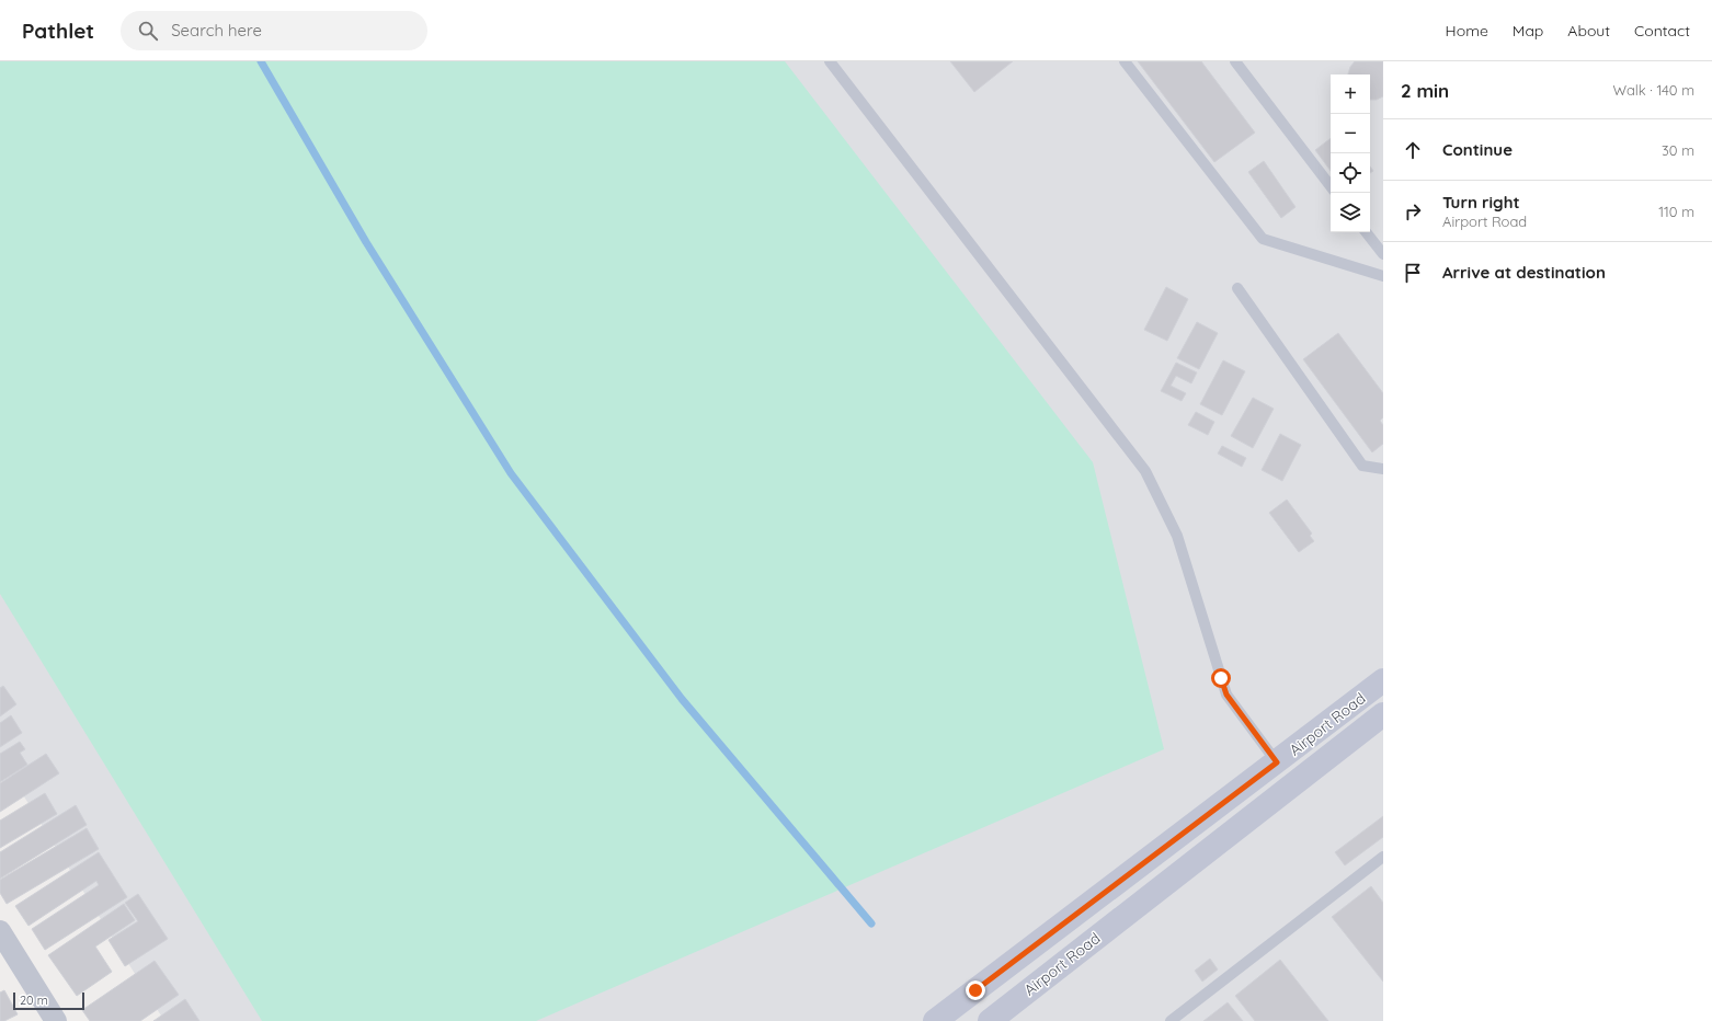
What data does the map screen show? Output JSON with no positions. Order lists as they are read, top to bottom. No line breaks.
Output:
{"streets":{"main road":["Airport Road"]},"scale_bar":"20 m","page":{"header":"Pathlet","search":"Search here","nav":["Home","Map","About","Contact"],"heading":["2 min","Walk · 140 m"],"map_buttons":["+","−"],"list":[["Continue","30 m"],["Turn right","Airport Road","110 m"],"Arrive at destination"],"scale":"20 m"}}
